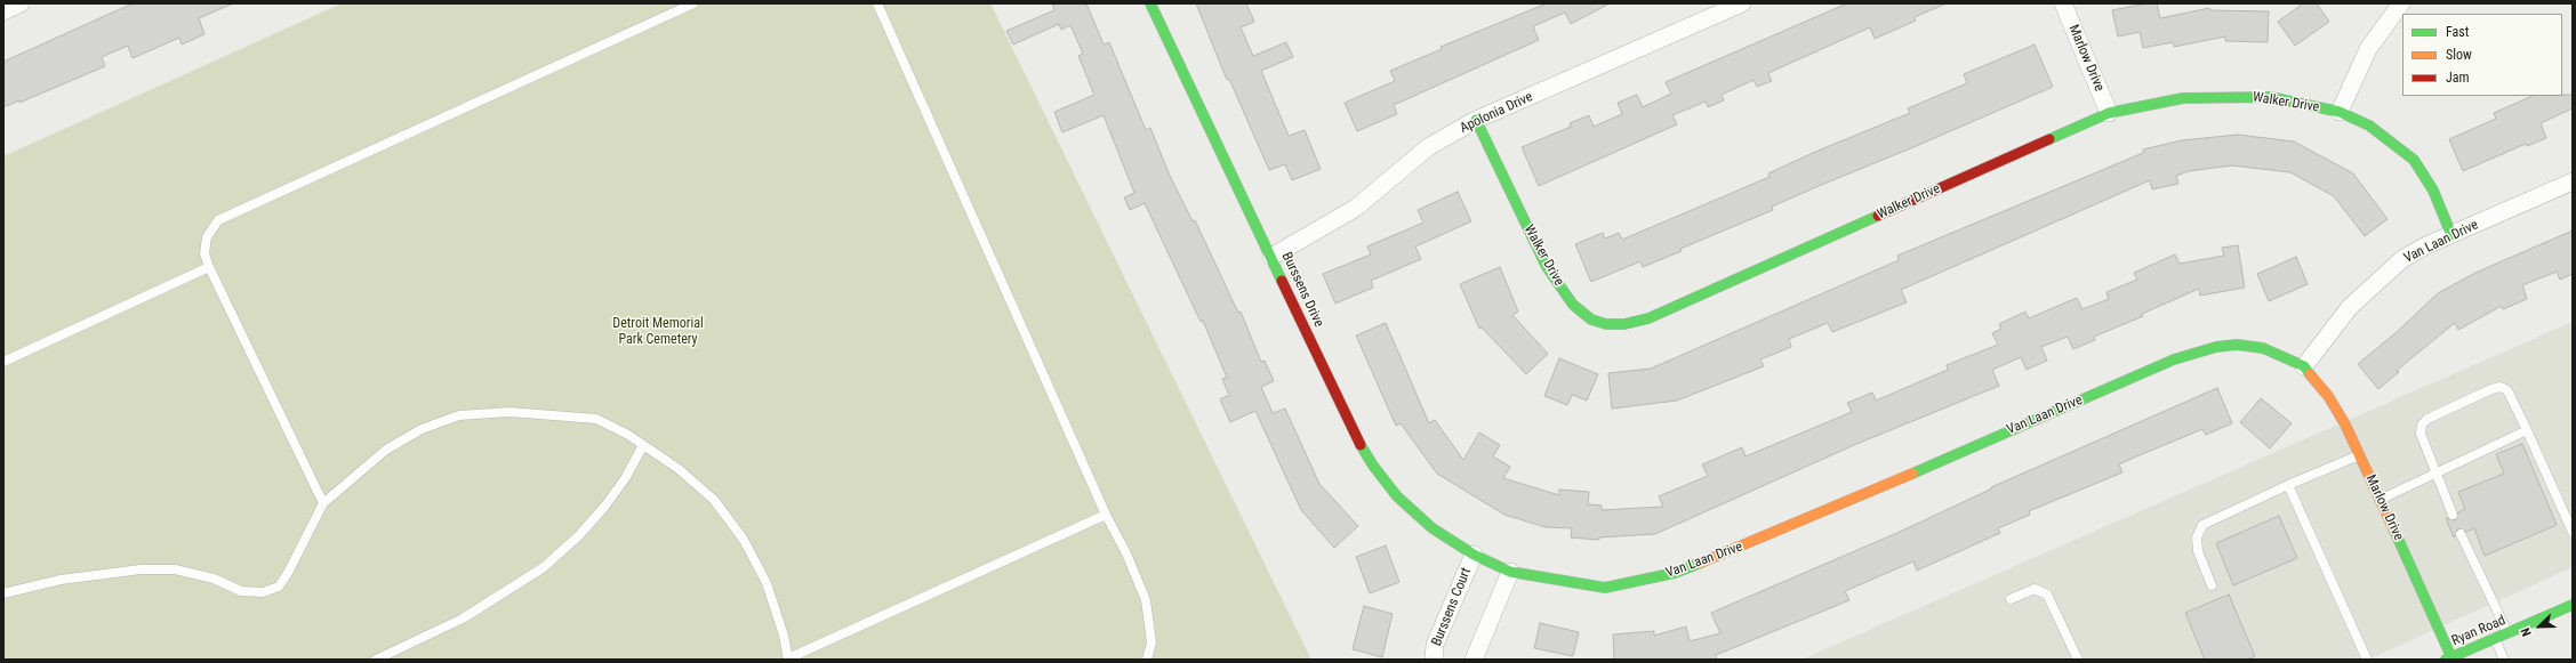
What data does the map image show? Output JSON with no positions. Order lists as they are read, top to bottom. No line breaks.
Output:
{"streets":{"street":["Marlow Drive","Walker Drive","Apolonia Drive","Van Laan Drive","Burssens Drive","Burssens Court","Ryan Road"]},"crossings":[["Marlow Drive","Walker Drive"],["Marlow Drive","Van Laan Drive"],["Marlow Drive","Ryan Road"],["Walker Drive","Apolonia Drive"],["Apolonia Drive","Burssens Drive"],["Van Laan Drive","Burssens Drive"],["Van Laan Drive","Burssens Court"],["Burssens Drive","Burssens Court"]],"parks":["Detroit Memorial Park Cemetery"],"legend":["Fast","Slow","Jam"],"north":"bottom left"}
